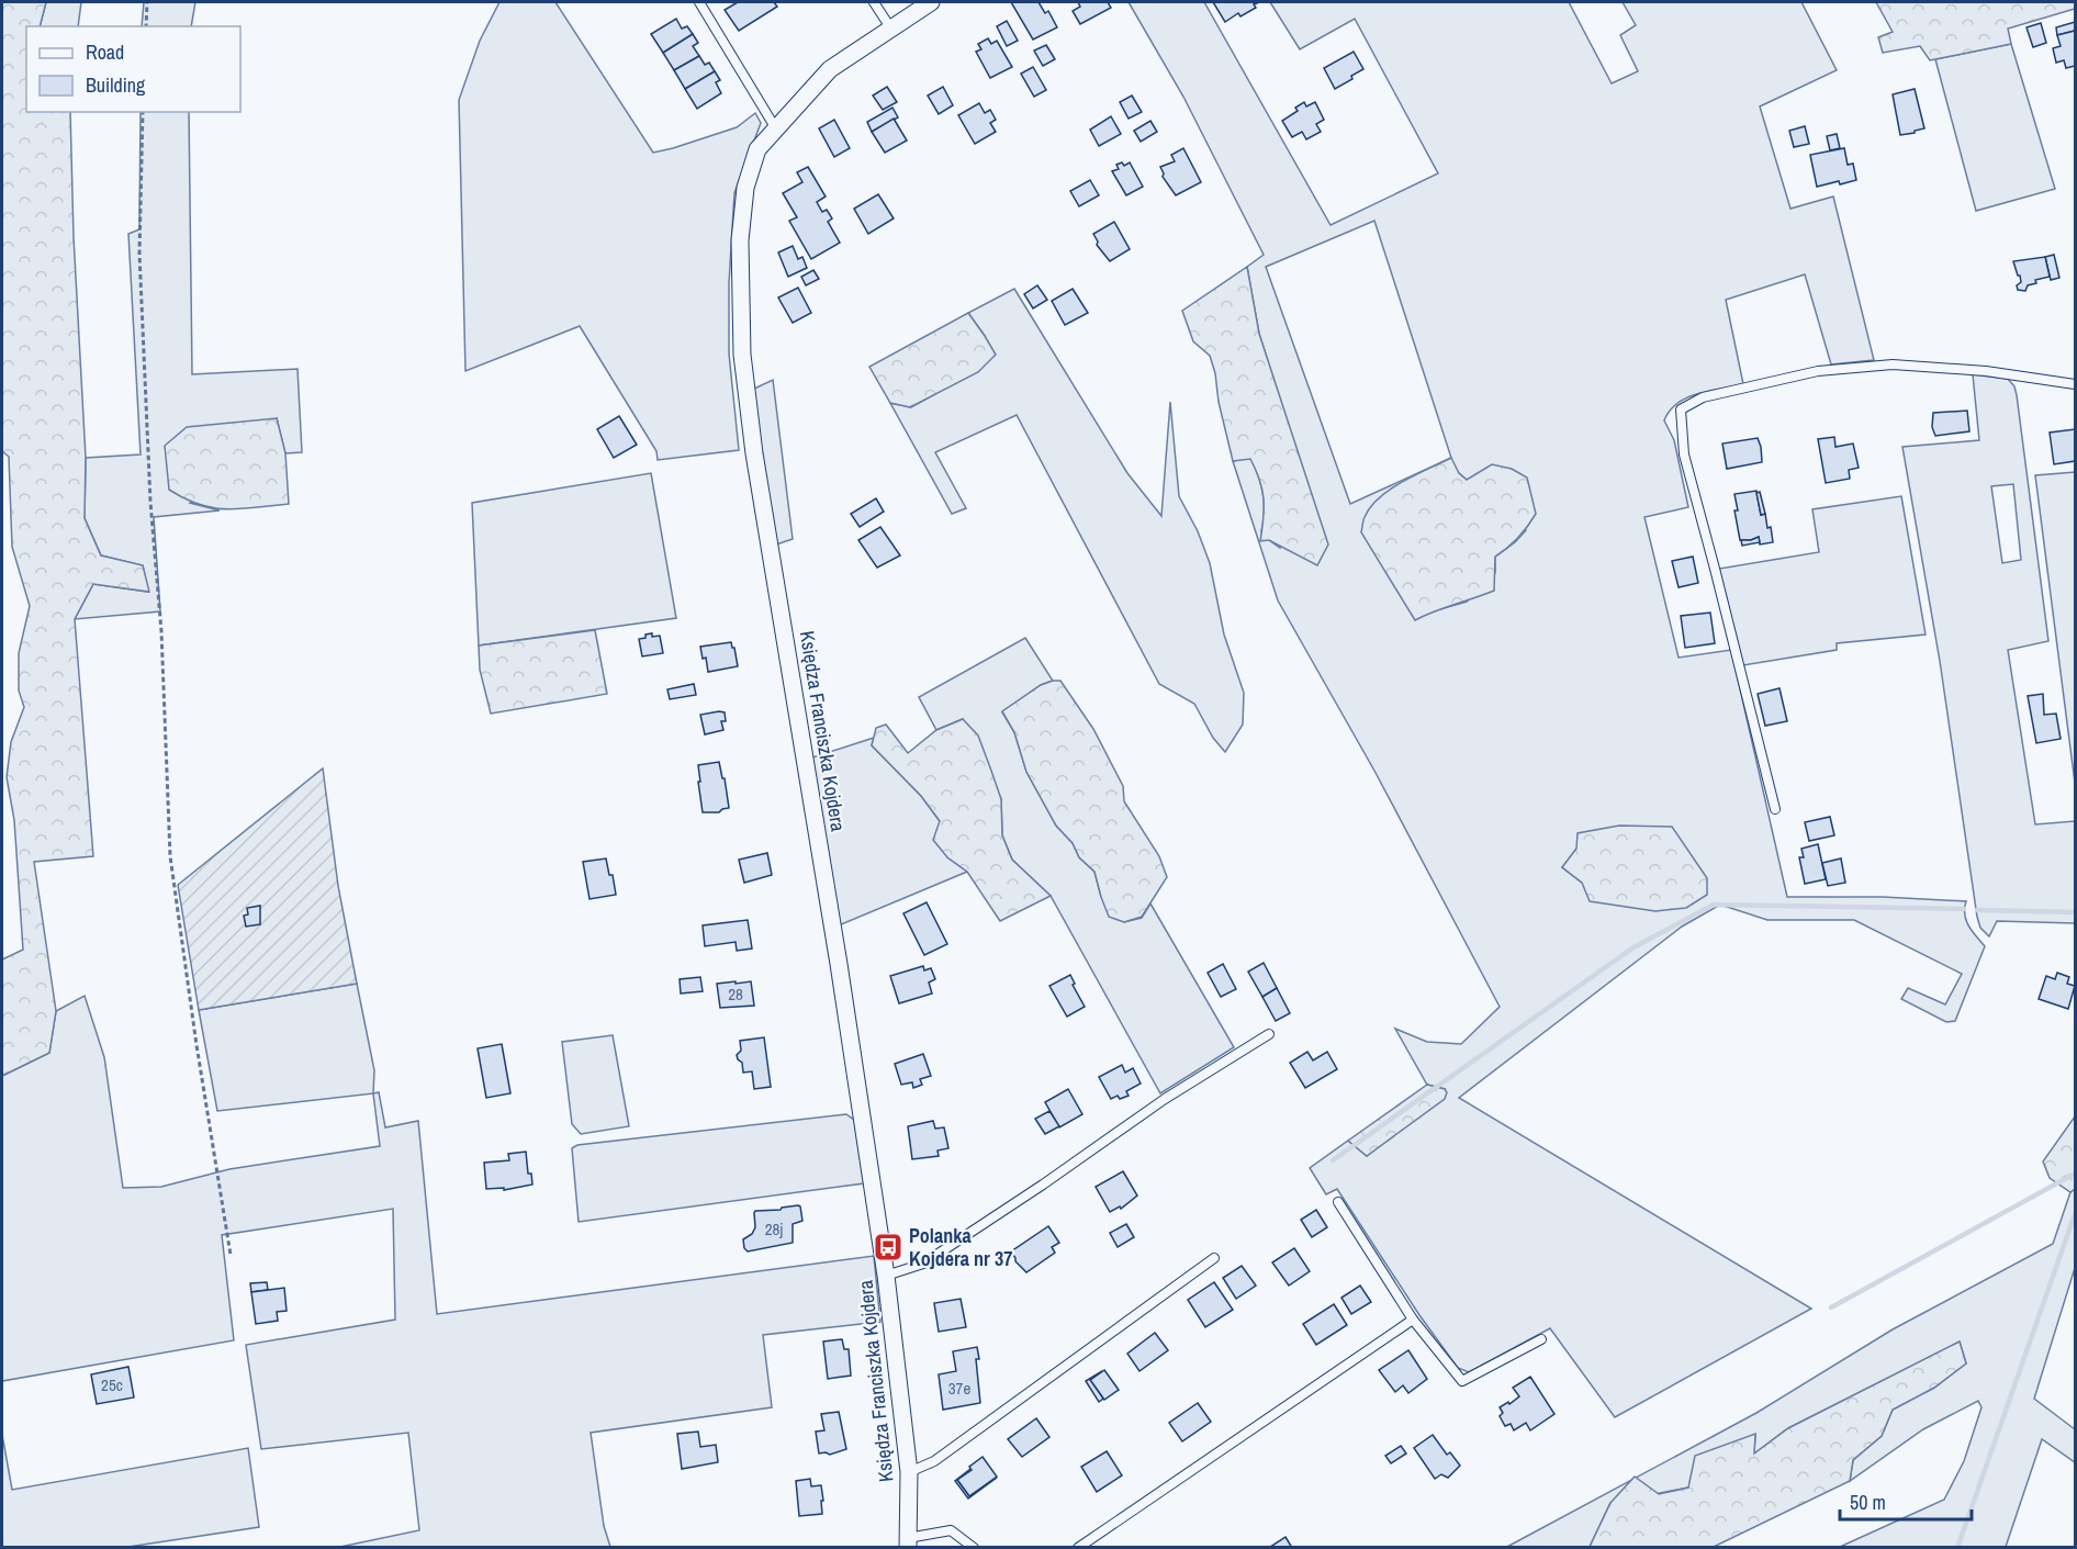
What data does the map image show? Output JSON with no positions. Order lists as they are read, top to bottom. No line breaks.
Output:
{"streets":{"street":["Księdza Franciszka Kojdera"]},"places":{"bus stop":["Polanka Kojdera nr 37"]},"house_numbers":["28","28j","25c","37e"],"legend":["Road","Building"],"scale_bar":"50 m"}
